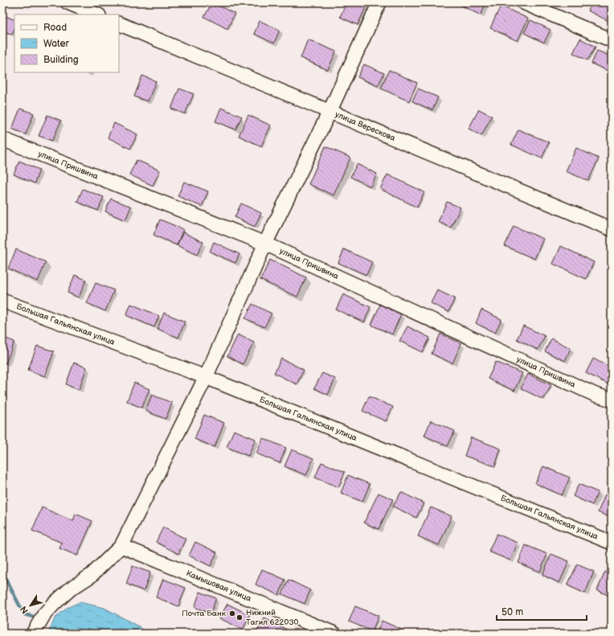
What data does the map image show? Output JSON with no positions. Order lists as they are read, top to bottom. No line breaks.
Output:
{"streets":{"street":["улица Верескова","улица Пришвина","Большая Гальянская улица","Камышовая улица"]},"places":["Почта Банк","Нижний Тагил 622030"],"legend":["Road","Water","Building"],"scale_bar":"50 m","north":"bottom left"}
